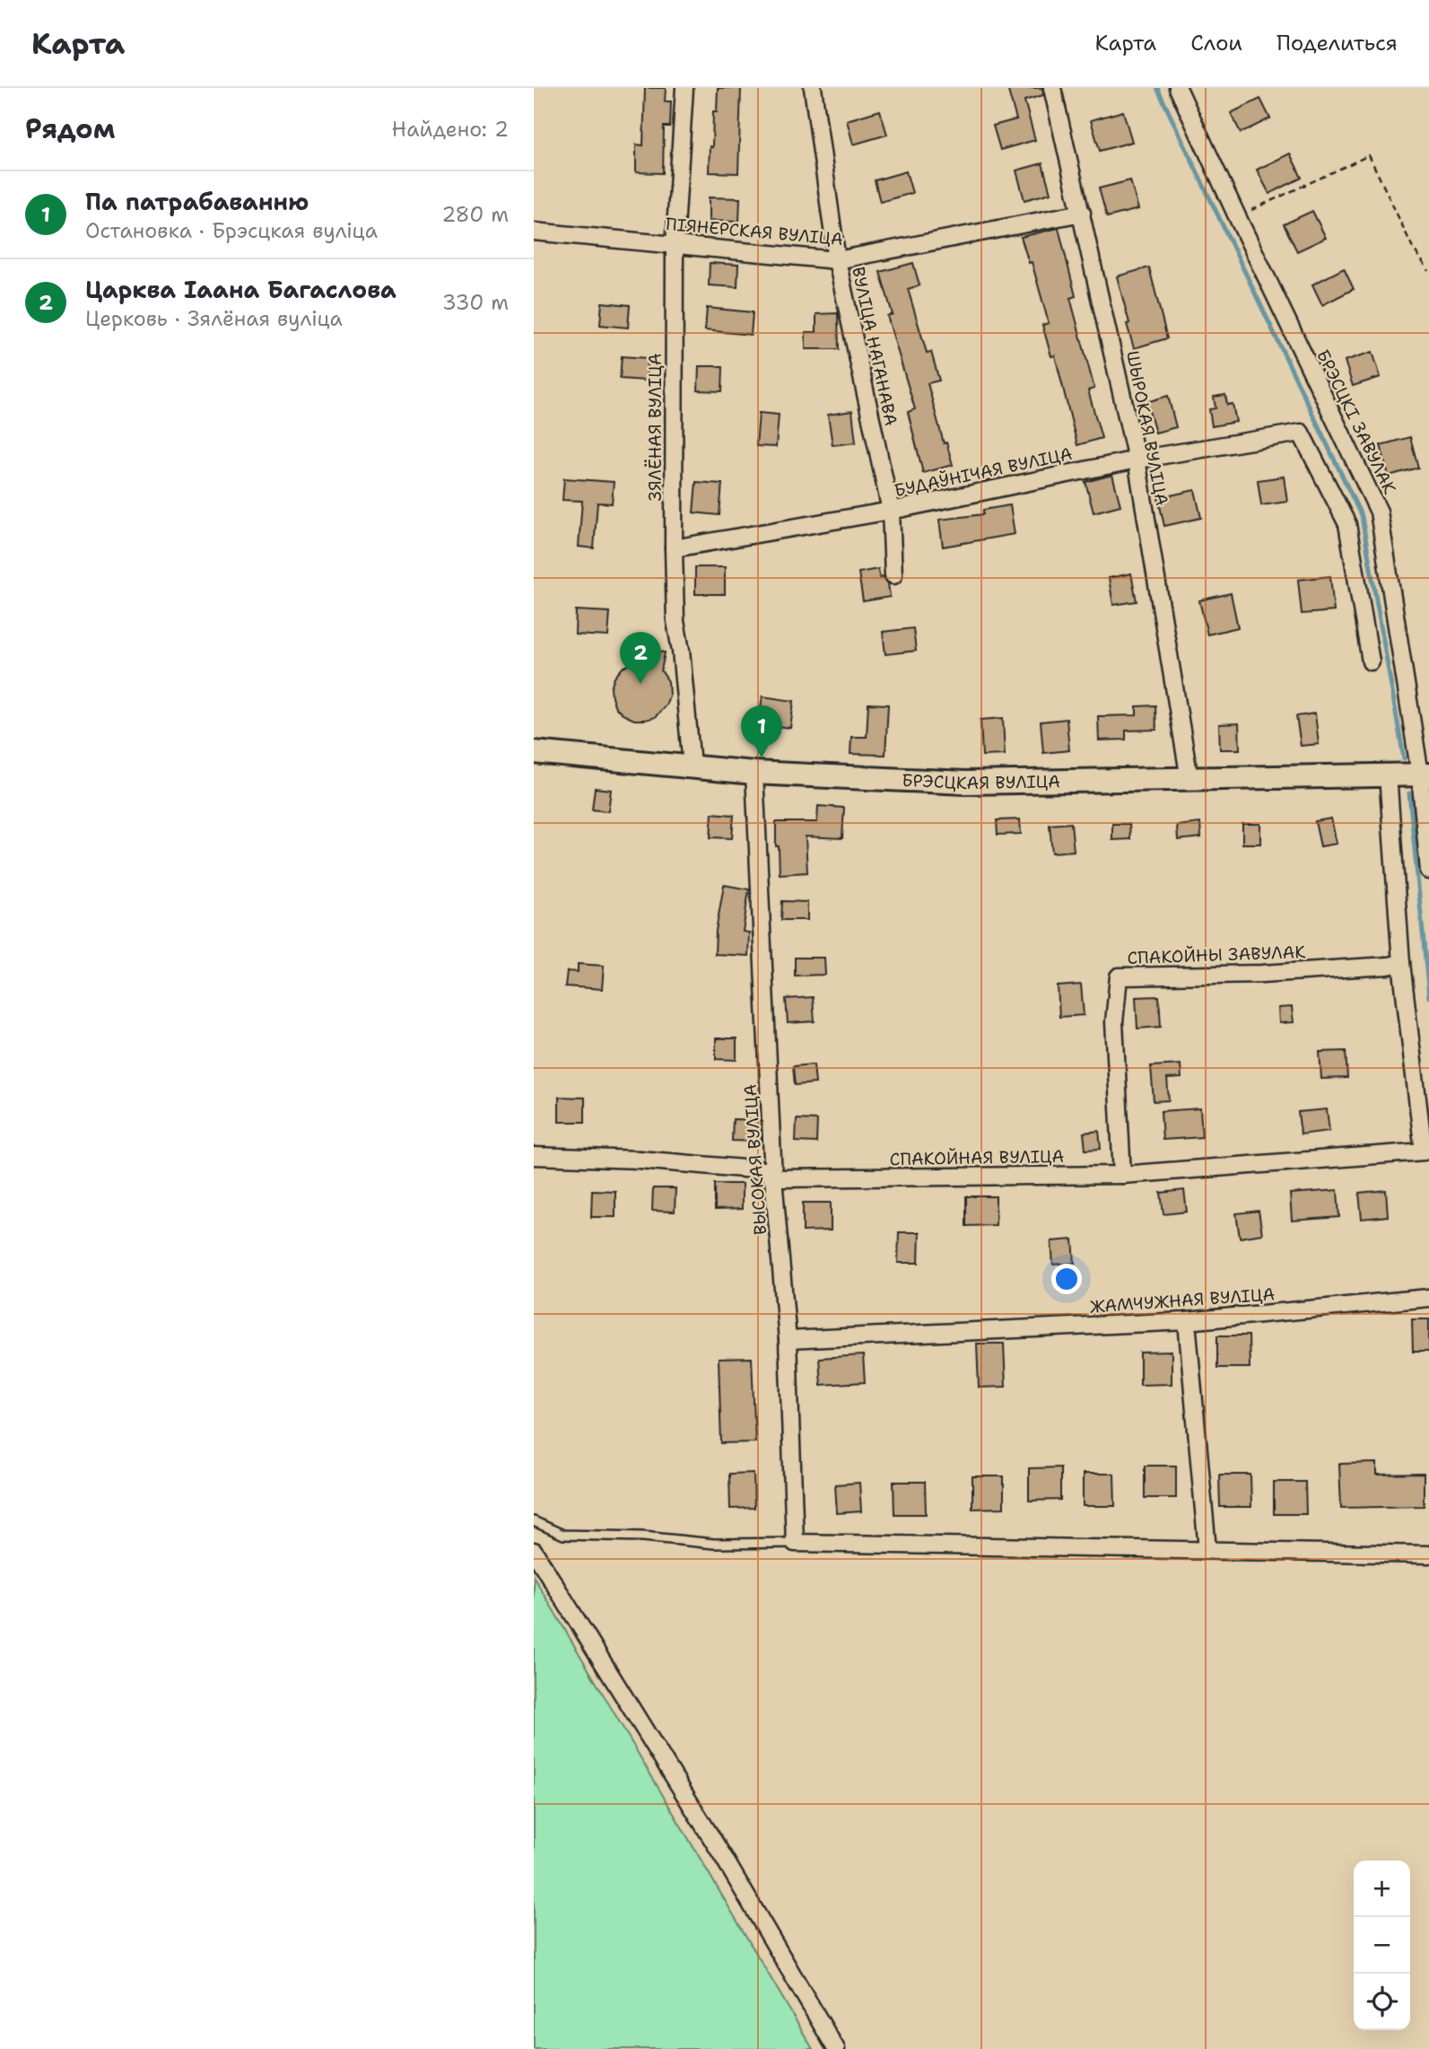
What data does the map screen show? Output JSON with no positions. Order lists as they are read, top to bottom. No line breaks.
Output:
{"streets":{"street":["ПІЯНЕРСКАЯ ВУЛІЦА","ВУЛІЦА НАГАНАВА","БРЭСЦКІ ЗАВУЛАК","ЗЯЛЁНАЯ ВУЛІЦА","ШЫРОКАЯ ВУЛІЦА","БУДАЎНІЧАЯ ВУЛІЦА","БРЭСЦКАЯ ВУЛІЦА","СПАКОЙНЫ ЗАВУЛАК","СПАКОЙНАЯ ВУЛІЦА","ВЫСОКАЯ ВУЛІЦА","ЖАМЧУЖНАЯ ВУЛІЦА"]},"crossings":[["ПІЯНЕРСКАЯ ВУЛІЦА","ВУЛІЦА НАГАНАВА"],["ПІЯНЕРСКАЯ ВУЛІЦА","ЗЯЛЁНАЯ ВУЛІЦА"],["ПІЯНЕРСКАЯ ВУЛІЦА","ШЫРОКАЯ ВУЛІЦА"],["ВУЛІЦА НАГАНАВА","БУДАЎНІЧАЯ ВУЛІЦА"],["БРЭСЦКІ ЗАВУЛАК","БРЭСЦКАЯ ВУЛІЦА"],["ЗЯЛЁНАЯ ВУЛІЦА","БУДАЎНІЧАЯ ВУЛІЦА"],["ЗЯЛЁНАЯ ВУЛІЦА","БРЭСЦКАЯ ВУЛІЦА"],["ШЫРОКАЯ ВУЛІЦА","БУДАЎНІЧАЯ ВУЛІЦА"],["ШЫРОКАЯ ВУЛІЦА","БРЭСЦКАЯ ВУЛІЦА"],["БРЭСЦКАЯ ВУЛІЦА","ВЫСОКАЯ ВУЛІЦА"],["СПАКОЙНЫ ЗАВУЛАК","СПАКОЙНАЯ ВУЛІЦА"],["СПАКОЙНАЯ ВУЛІЦА","ВЫСОКАЯ ВУЛІЦА"],["ВЫСОКАЯ ВУЛІЦА","ЖАМЧУЖНАЯ ВУЛІЦА"]],"page":{"header":"Карта","nav":["Карта","Слои","Поделиться"],"heading":["Рядом","Найдено: 2"],"list":[{"mark":"1","name":"Па патрабаванню","note":"Остановка · Брэсцкая вуліца","value":"280 m"},{"mark":"2","name":"Царква Іаана Багаслова","note":"Церковь · Зялёная вуліца","value":"330 m"}],"pins":["2","1"],"map_buttons":["+","−"]}}
